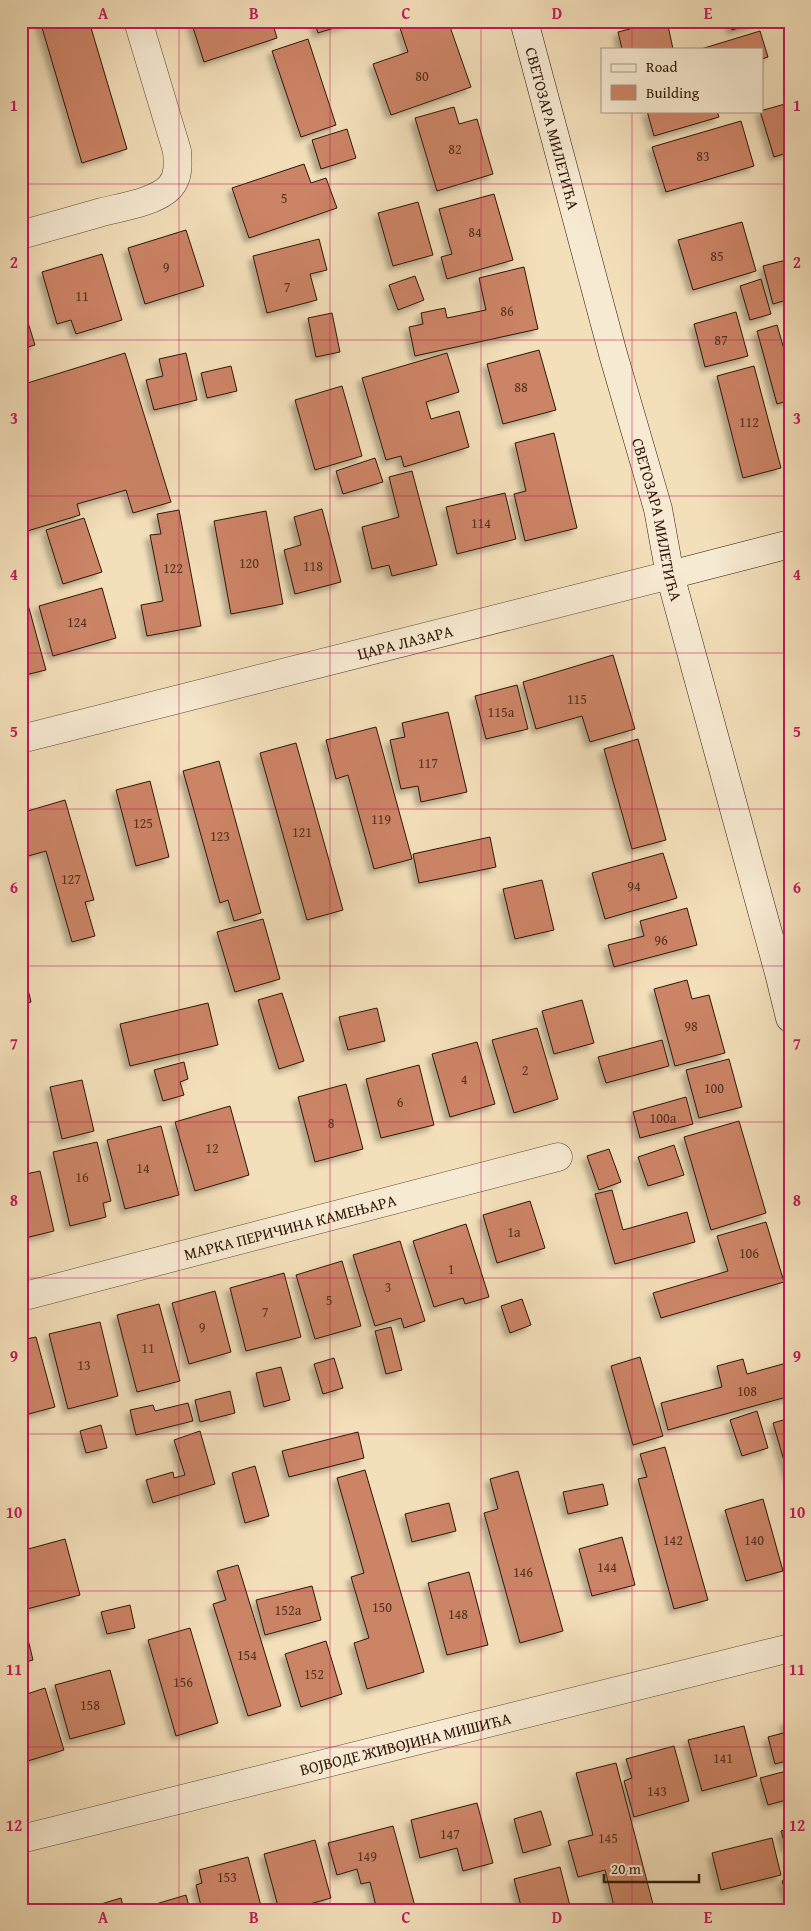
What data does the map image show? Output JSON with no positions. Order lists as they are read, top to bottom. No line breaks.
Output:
{"streets":{"street":["СВЕТОЗАРА МИЛЕТИЋА","ЦАРА ЛАЗАРА","МАРКА ПЕРИЧИНА КАМЕЊАРА","ВОЈВОДЕ ЖИВОЈИНА МИШИЋА"]},"crossings":[["СВЕТОЗАРА МИЛЕТИЋА","ЦАРА ЛАЗАРА"]],"house_numbers":["80","82","83","5","84","85","9","7","11","86","87","88","112","114","120","118","122","124","115","115a","117","119","125","121","123","127","94","96","98","2","4","100","6","100a","8","12","14","16","1a","106","1","3","5","7","9","11","13","108","142","140","144","146","150","152a","148","154","152","156","158","141","143","147","145","149","153"],"legend":["Road","Building"],"scale_bar":"20 m","grid":{"columns":["A","B","C","D","E"],"rows":["1","2","3","4","5","6","7","8","9","10","11","12"]}}
